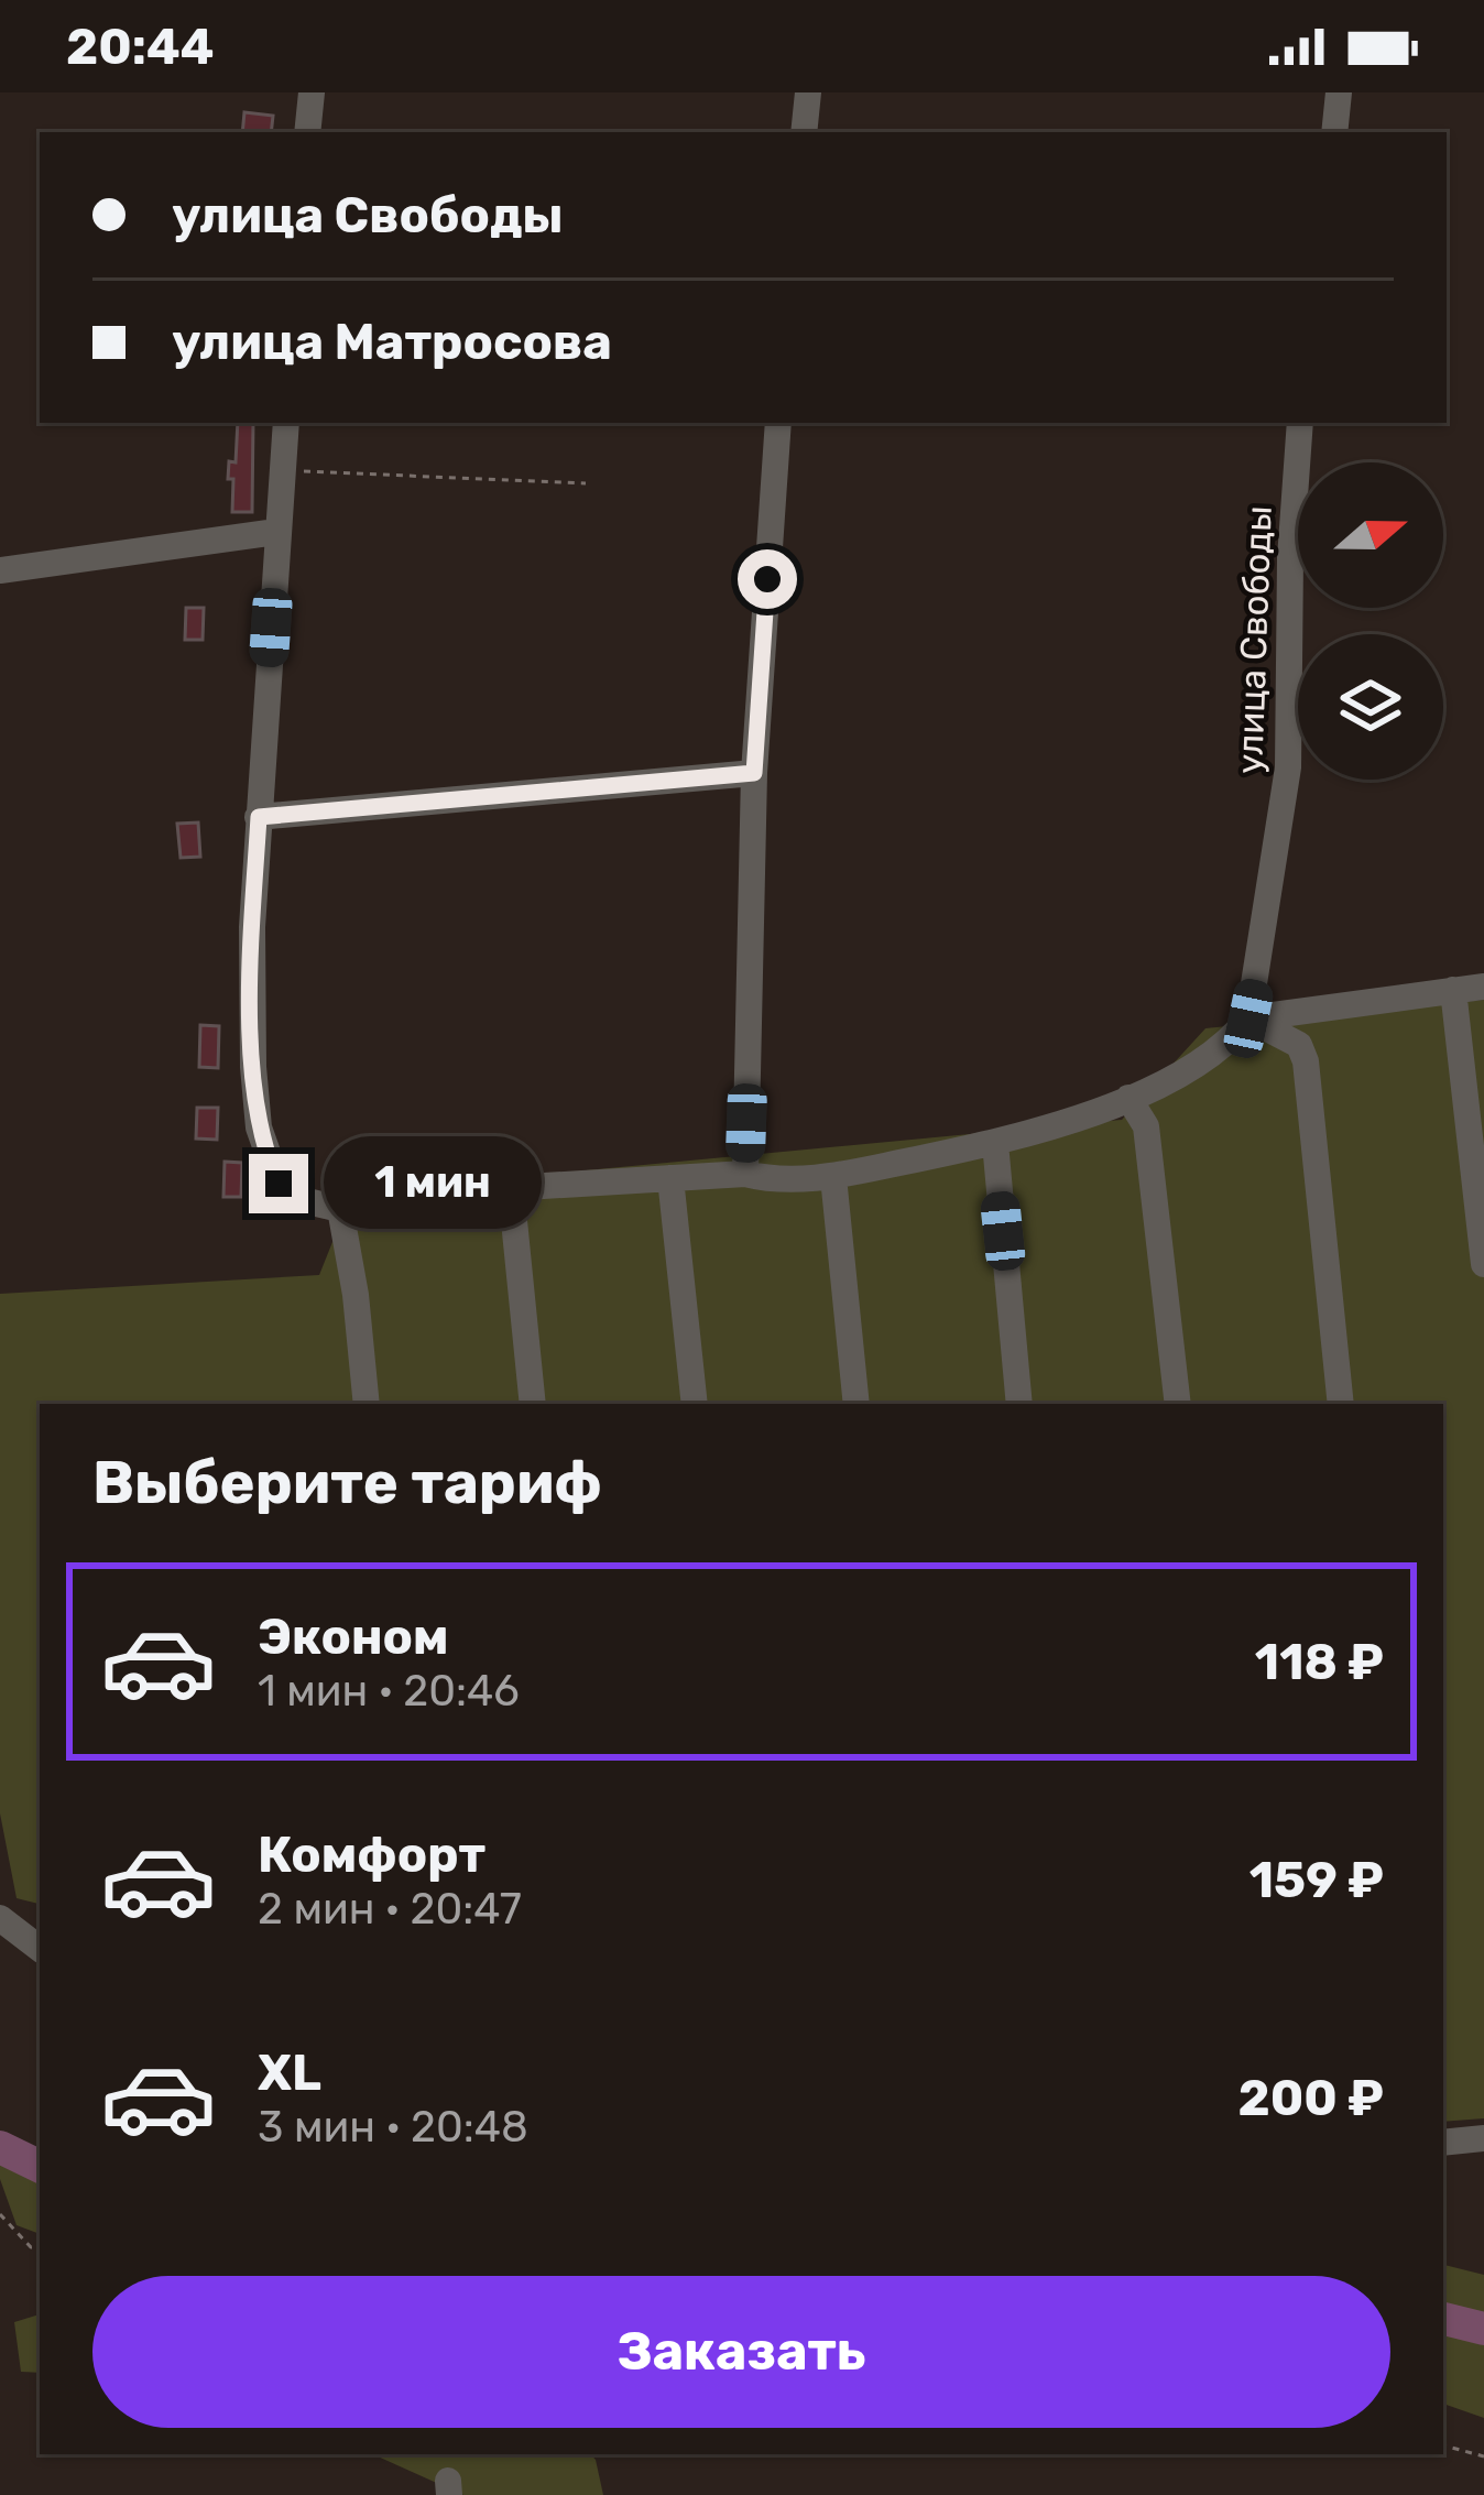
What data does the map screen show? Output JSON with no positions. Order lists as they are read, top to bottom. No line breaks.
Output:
{"streets":{"street":["улица Свободы"]},"north":"right","page":{"status":"20:44","banner":["улица Свободы","улица Матросова"],"bubble":"1 мин","heading":"Выберите тариф","list":[{"name":"Эконом","note":"1 мин · 20:46","value":"118 ₽"},{"name":"Комфорт","note":"2 мин · 20:47","value":"159 ₽"},{"name":"XL","note":"3 мин · 20:48","value":"200 ₽"}],"buttons":"Заказать"}}
